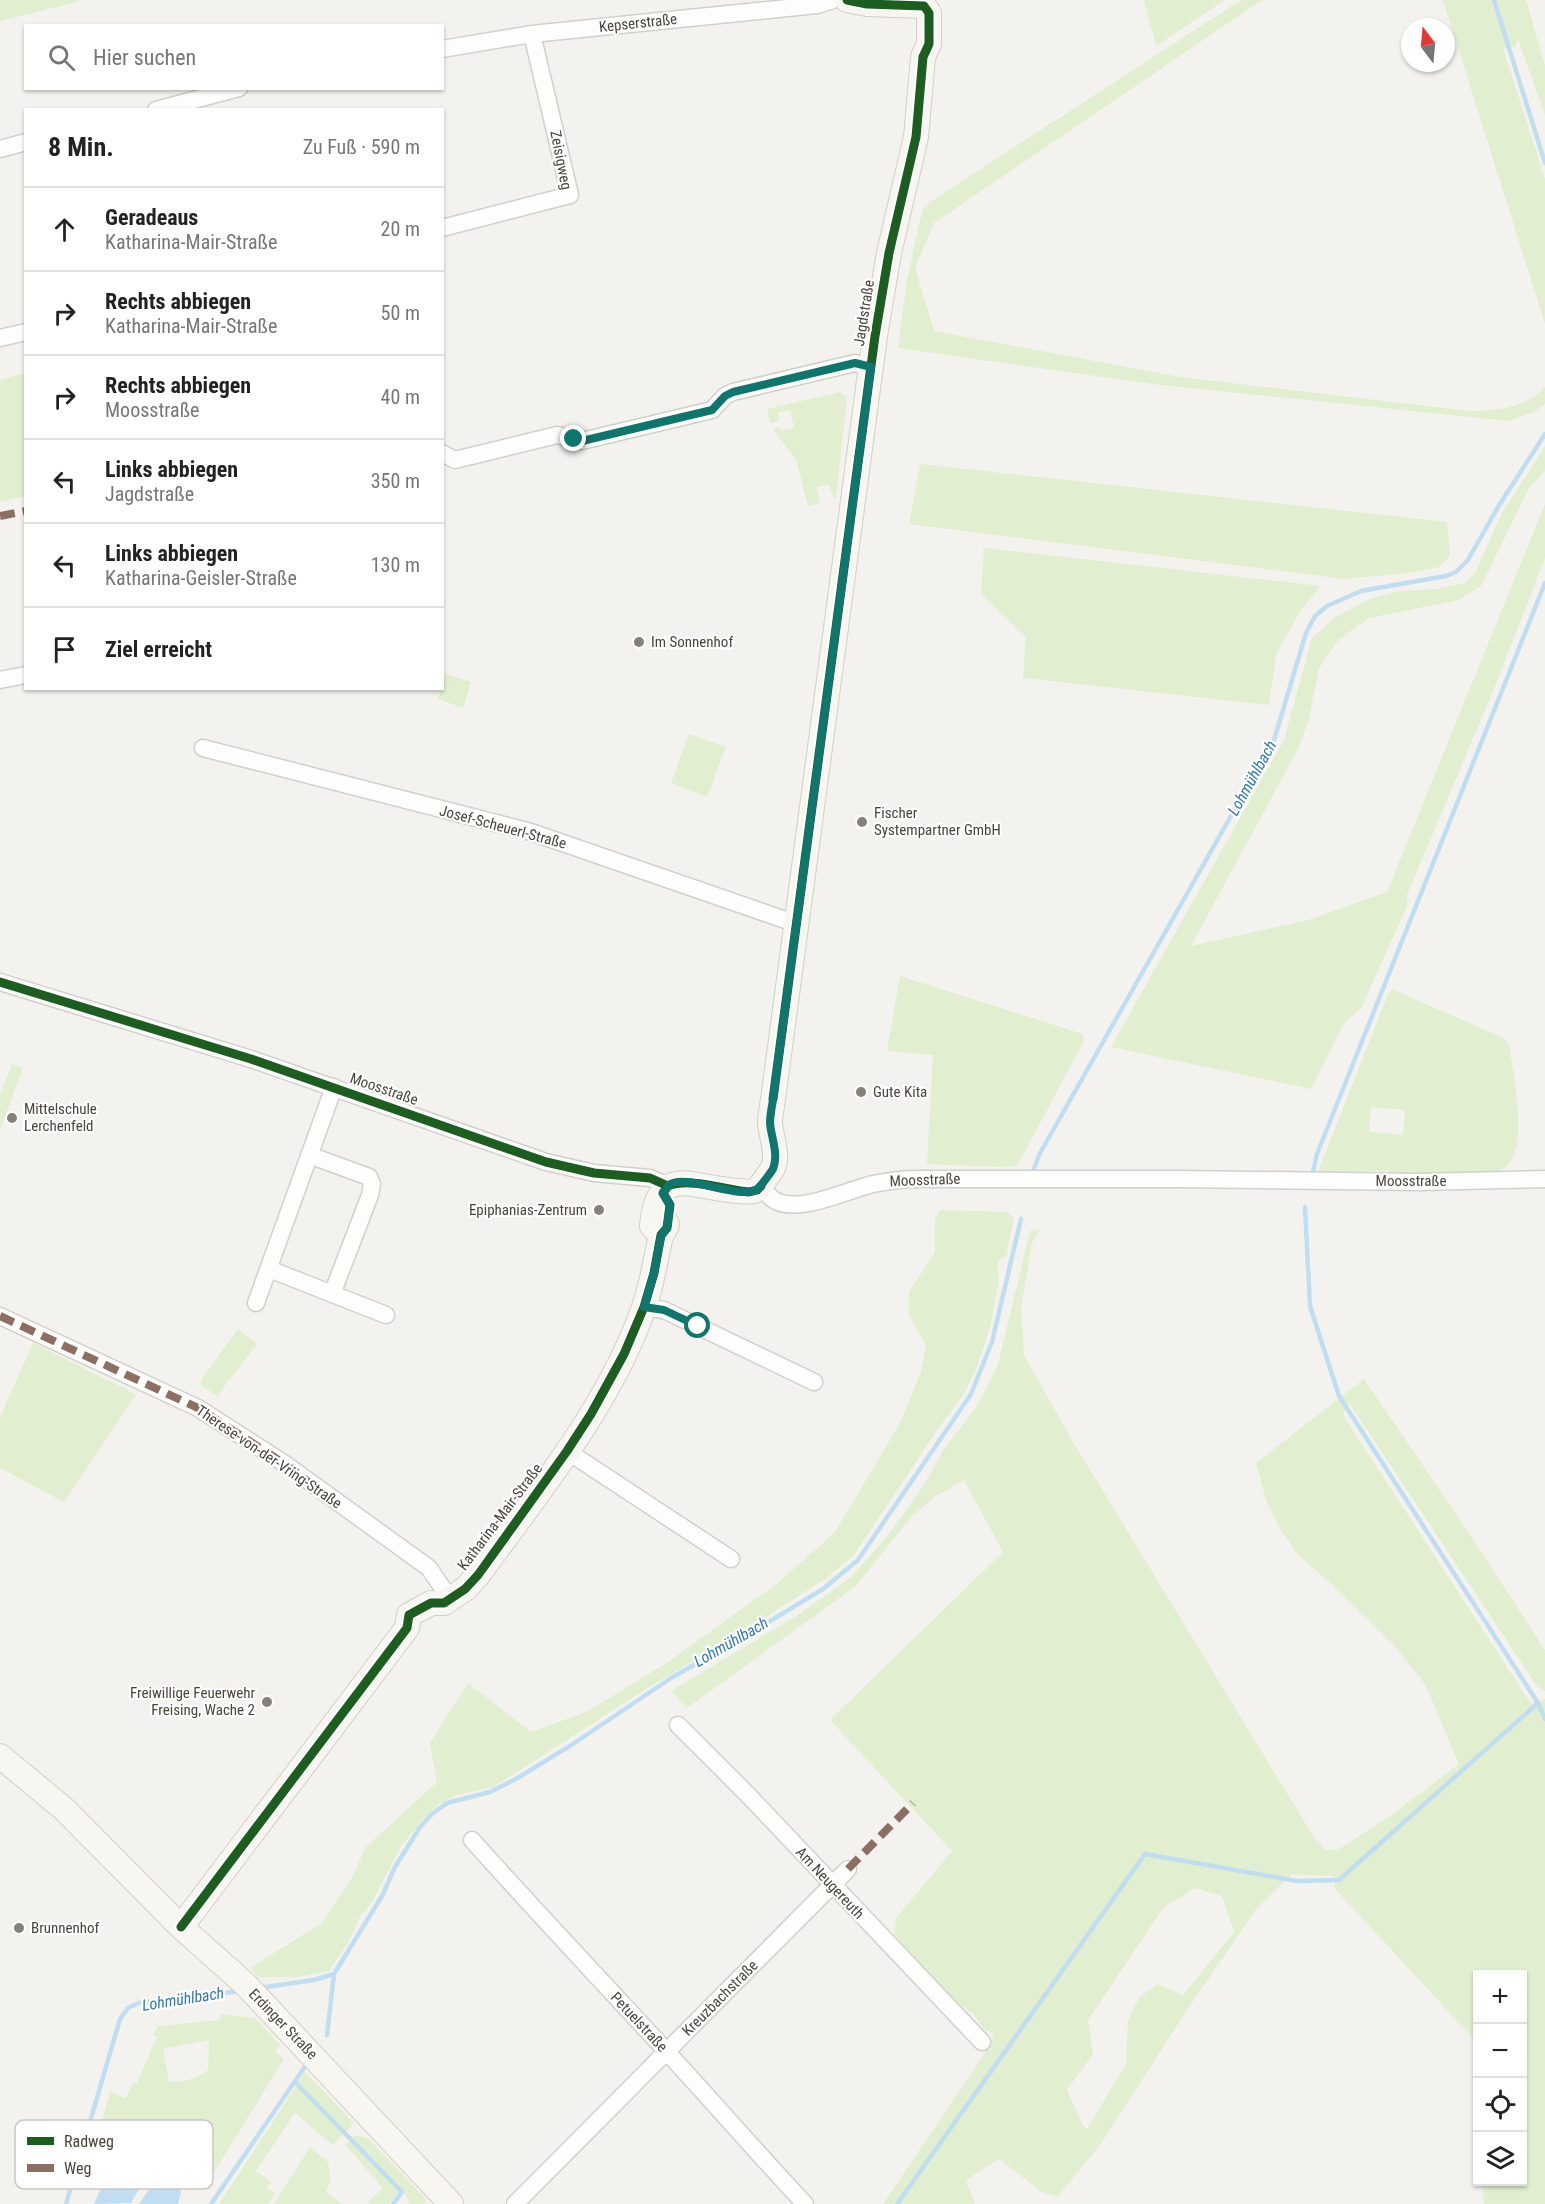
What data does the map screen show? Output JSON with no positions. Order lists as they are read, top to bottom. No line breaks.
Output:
{"streets":{"street":["Kepserstraße","Zeisigweg","Jagdstraße","Josef-Scheuerl-Straße","Moosstraße","Therese-von-der-Vring-Straße","Katharina-Mair-Straße","Am Neugereuth","Kreuzbachstraße","Petuelstraße","Erdinger Straße"]},"crossings":[["Kepserstraße","Zeisigweg"],["Jagdstraße","Josef-Scheuerl-Straße"],["Jagdstraße","Moosstraße"],["Moosstraße","Katharina-Mair-Straße"],["Therese-von-der-Vring-Straße","Katharina-Mair-Straße"],["Katharina-Mair-Straße","Erdinger Straße"],["Am Neugereuth","Kreuzbachstraße"],["Kreuzbachstraße","Petuelstraße"]],"water":["Lohmühlbach"],"places":["Im Sonnenhof","Fischer Systempartner GmbH","Gute Kita","Mittelschule Lerchenfeld","Epiphanias-Zentrum","Freiwillige Feuerwehr Freising, Wache 2","Brunnenhof"],"legend":["Radweg","Weg"],"north":"top","page":{"search":"Hier suchen","heading":["8 Min.","Zu Fuß · 590 m"],"list":[["Geradeaus","Katharina-Mair-Straße","20 m"],["Rechts abbiegen","Katharina-Mair-Straße","50 m"],["Rechts abbiegen","Moosstraße","40 m"],["Links abbiegen","Jagdstraße","350 m"],["Links abbiegen","Katharina-Geisler-Straße","130 m"],"Ziel erreicht"],"map_buttons":["+","−"]}}
